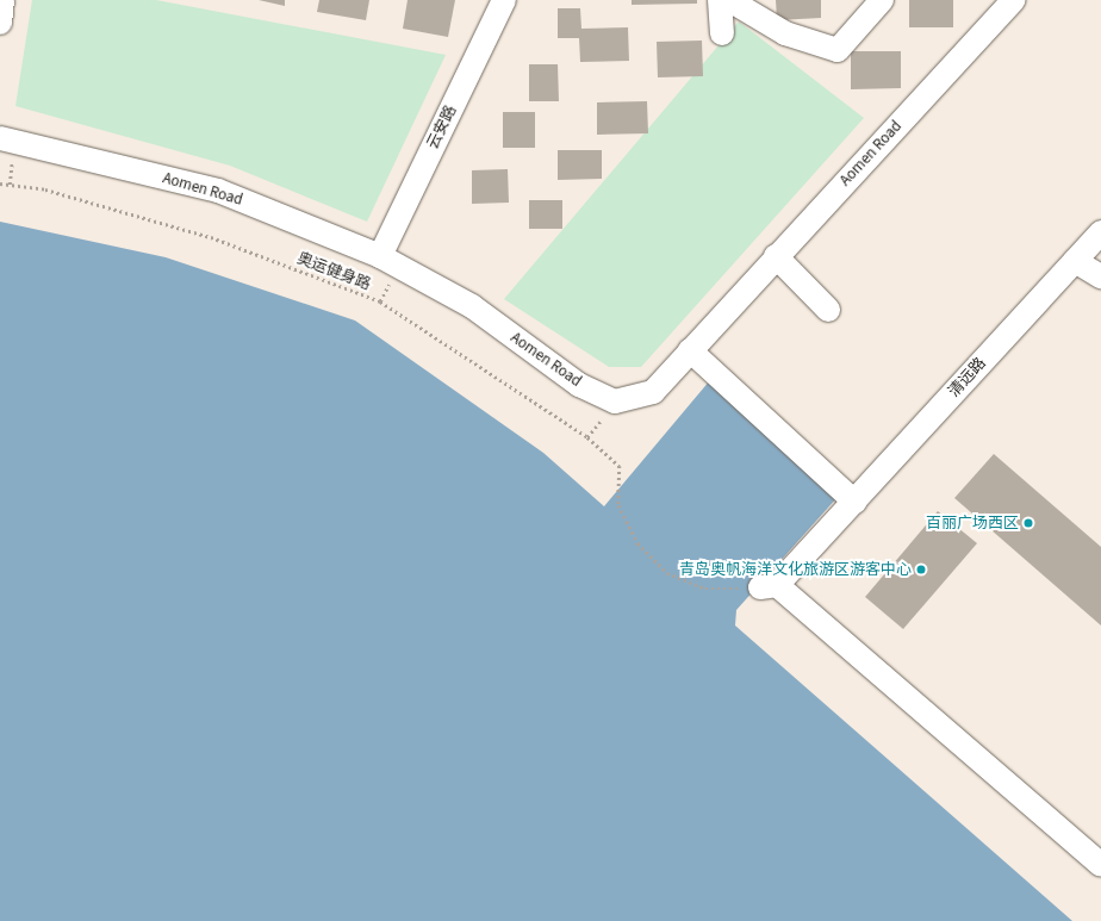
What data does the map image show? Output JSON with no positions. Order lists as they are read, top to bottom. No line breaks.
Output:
{"streets":{"street":["云安路","Aomen Road","清远路"],"path":["奥运健身路"]},"crossings":[["云安路","Aomen Road"],["奥运健身路","清远路"]],"places":["百丽广场西区","青岛奥帆海洋文化旅游区游客中心"]}
